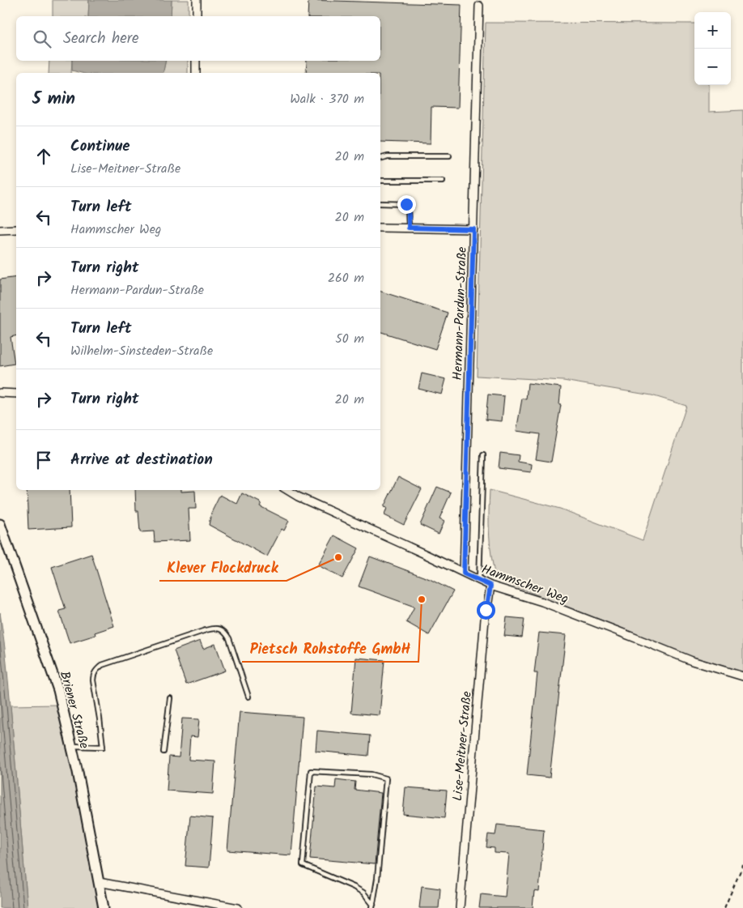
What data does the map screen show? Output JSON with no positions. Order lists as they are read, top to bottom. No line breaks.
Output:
{"streets":{"street":["Hermann-Pardun-Straße","Hammscher Weg","Briener Straße","Lise-Meitner-Straße"]},"crossings":[["Hermann-Pardun-Straße","Hammscher Weg"],["Hammscher Weg","Lise-Meitner-Straße"]],"places":["Klever Flockdruck","Pietsch Rohstoffe GmbH"],"page":{"map_buttons":["+","−"],"search":"Search here","heading":["5 min","Walk · 370 m"],"list":[["Continue","Lise-Meitner-Straße","20 m"],["Turn left","Hammscher Weg","20 m"],["Turn right","Hermann-Pardun-Straße","260 m"],["Turn left","Wilhelm-Sinsteden-Straße","50 m"],["Turn right","20 m"],"Arrive at destination"]}}
